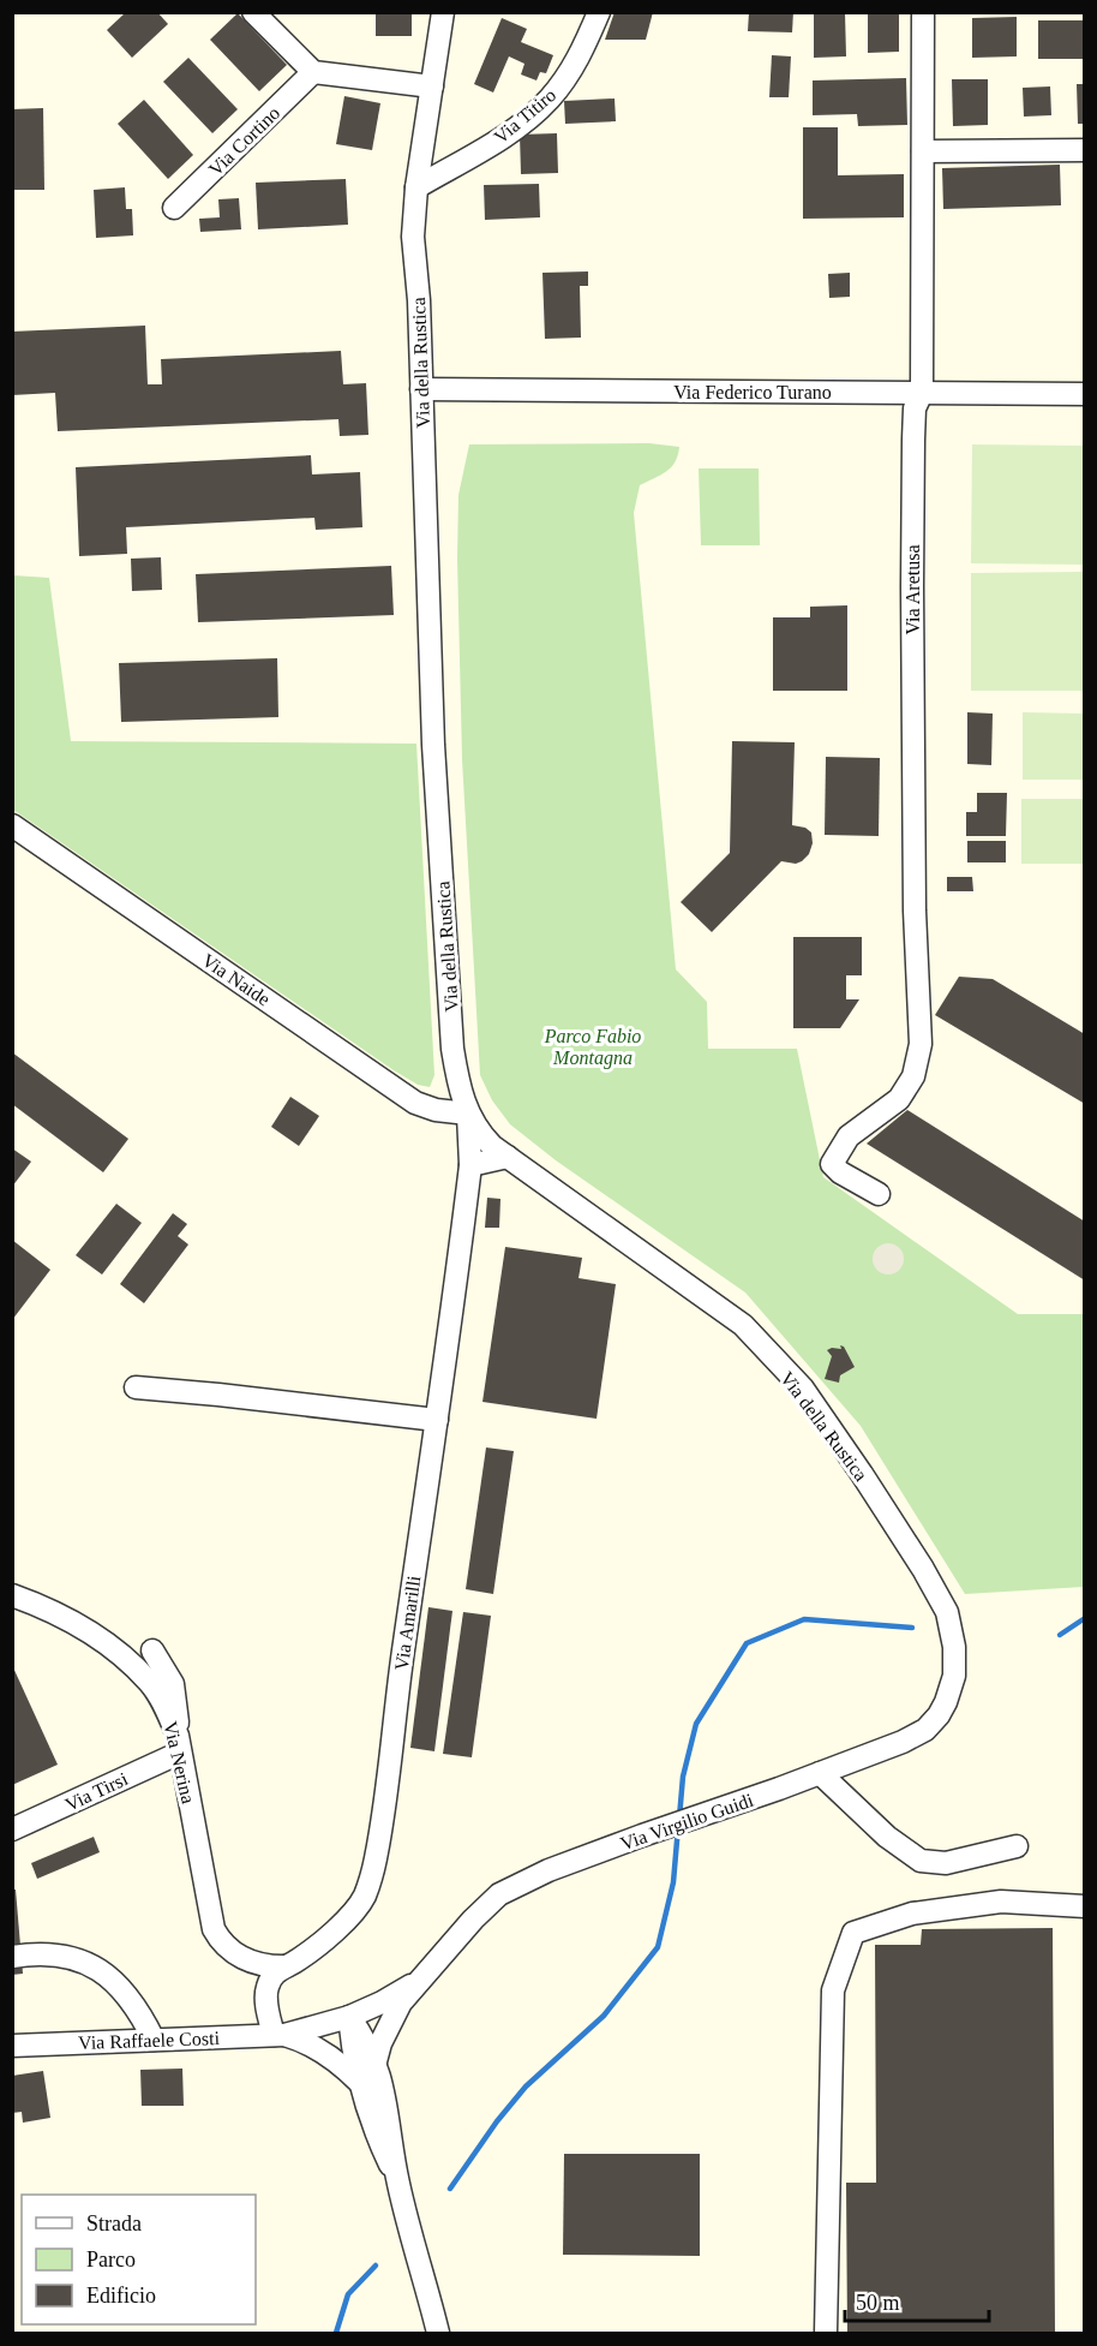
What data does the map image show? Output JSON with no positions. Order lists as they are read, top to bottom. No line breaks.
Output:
{"streets":{"street":["Via Titiro","Via Cortino","Via della Rustica","Via Federico Turano","Via Aretusa","Via Naide","Via Amarilli","Via Nerina","Via Tirsi","Via Virgilio Guidi","Via Raffaele Costi"]},"crossings":[["Via Titiro","Via della Rustica"],["Via della Rustica","Via Federico Turano"],["Via della Rustica","Via Naide"],["Via della Rustica","Via Amarilli"],["Via della Rustica","Via Virgilio Guidi"],["Via Federico Turano","Via Aretusa"],["Via Naide","Via Amarilli"],["Via Amarilli","Via Nerina"],["Via Nerina","Via Tirsi"],["Via Virgilio Guidi","Via Raffaele Costi"]],"parks":["Parco Fabio Montagna"],"legend":["Strada","Parco","Edificio"],"scale_bar":"50 m"}
